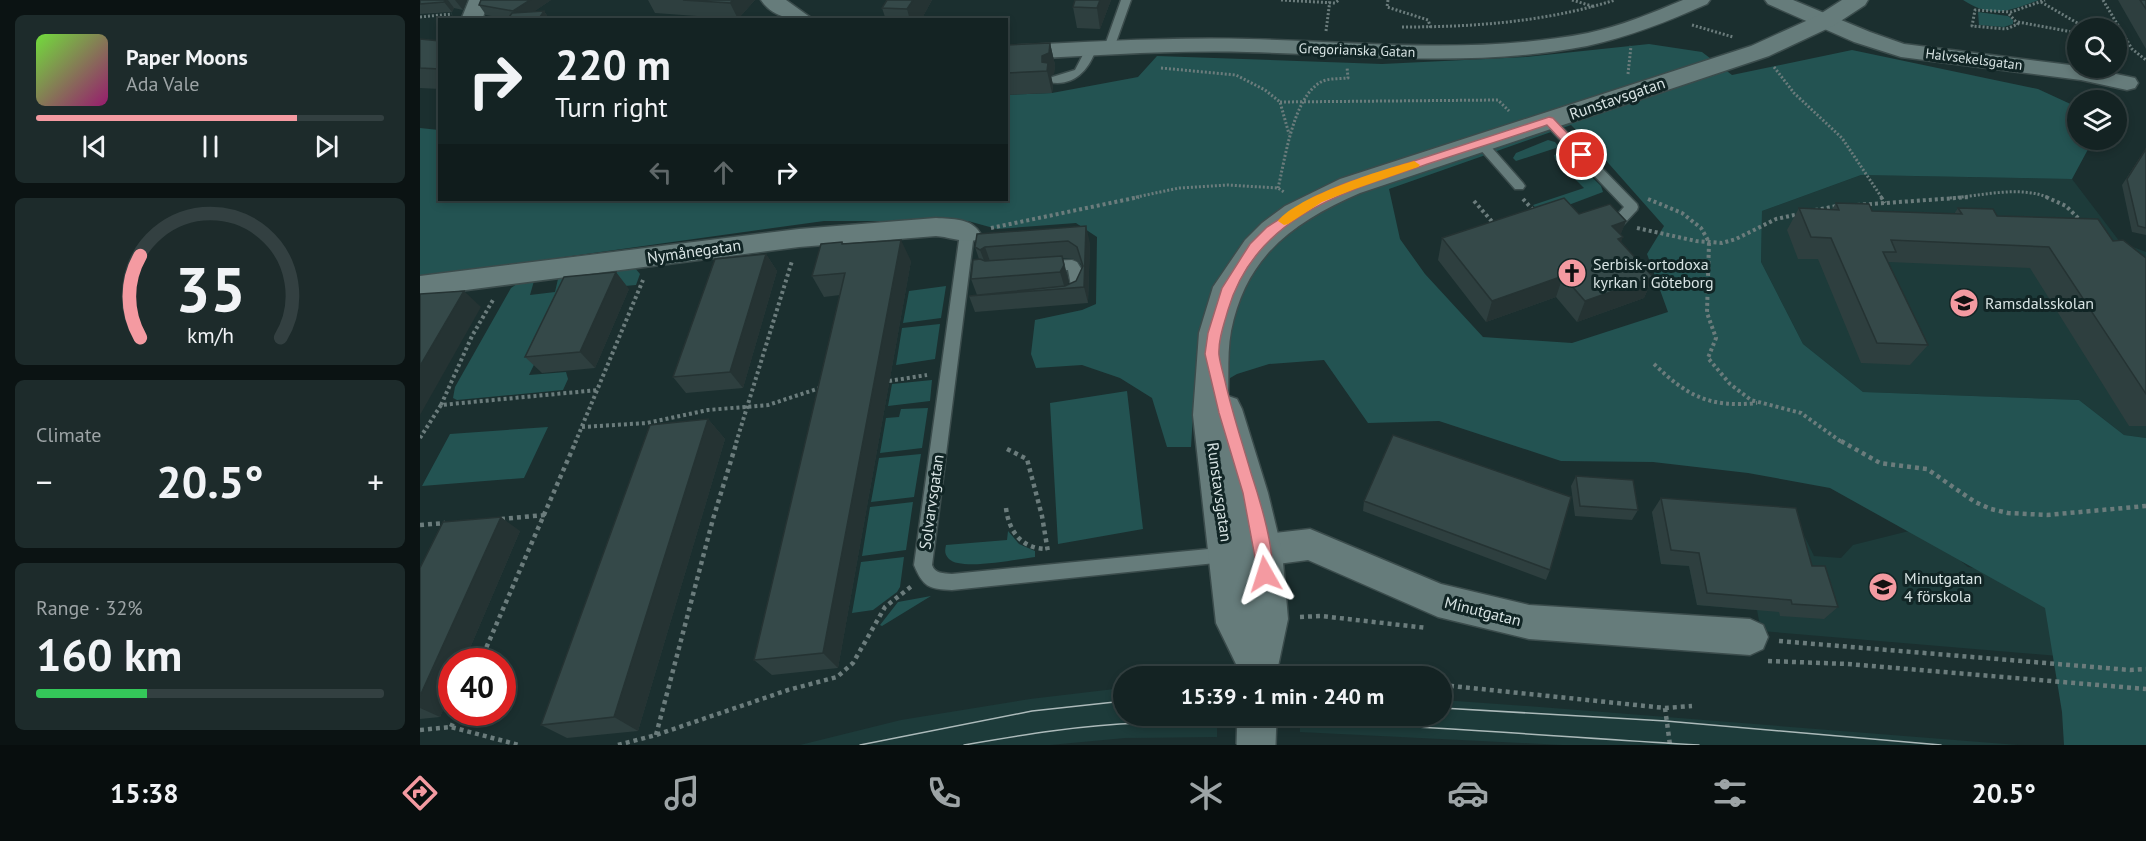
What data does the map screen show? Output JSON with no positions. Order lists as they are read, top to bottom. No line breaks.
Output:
{"streets":{"street":["Gregorianska Gatan","Halvsekelsgatan","Runstavsgatan","Nymånegatan","Minutgatan"],"lane":["Solvarvsgatan"]},"crossings":[["Halvsekelsgatan","Runstavsgatan"],["Runstavsgatan","Minutgatan"],["Nymånegatan","Solvarvsgatan"]],"places":{"church":["Serbisk-ortodoxa kyrkan i Göteborg"],"school or university":["Ramsdalsskolan","Minutgatan 4 förskola"]},"page":{"turn":["220 m","Turn right"],"song":["Paper Moons","Ada Vale"],"tile":["Climate",["Range · 32%","160 km"]],"heat":["−","20.5°","+"],"limit":"40","trip":"15:39 · 1 min · 240 m","tabs":["15:38","20.5°"],"gauge":["35","km/h"]}}
